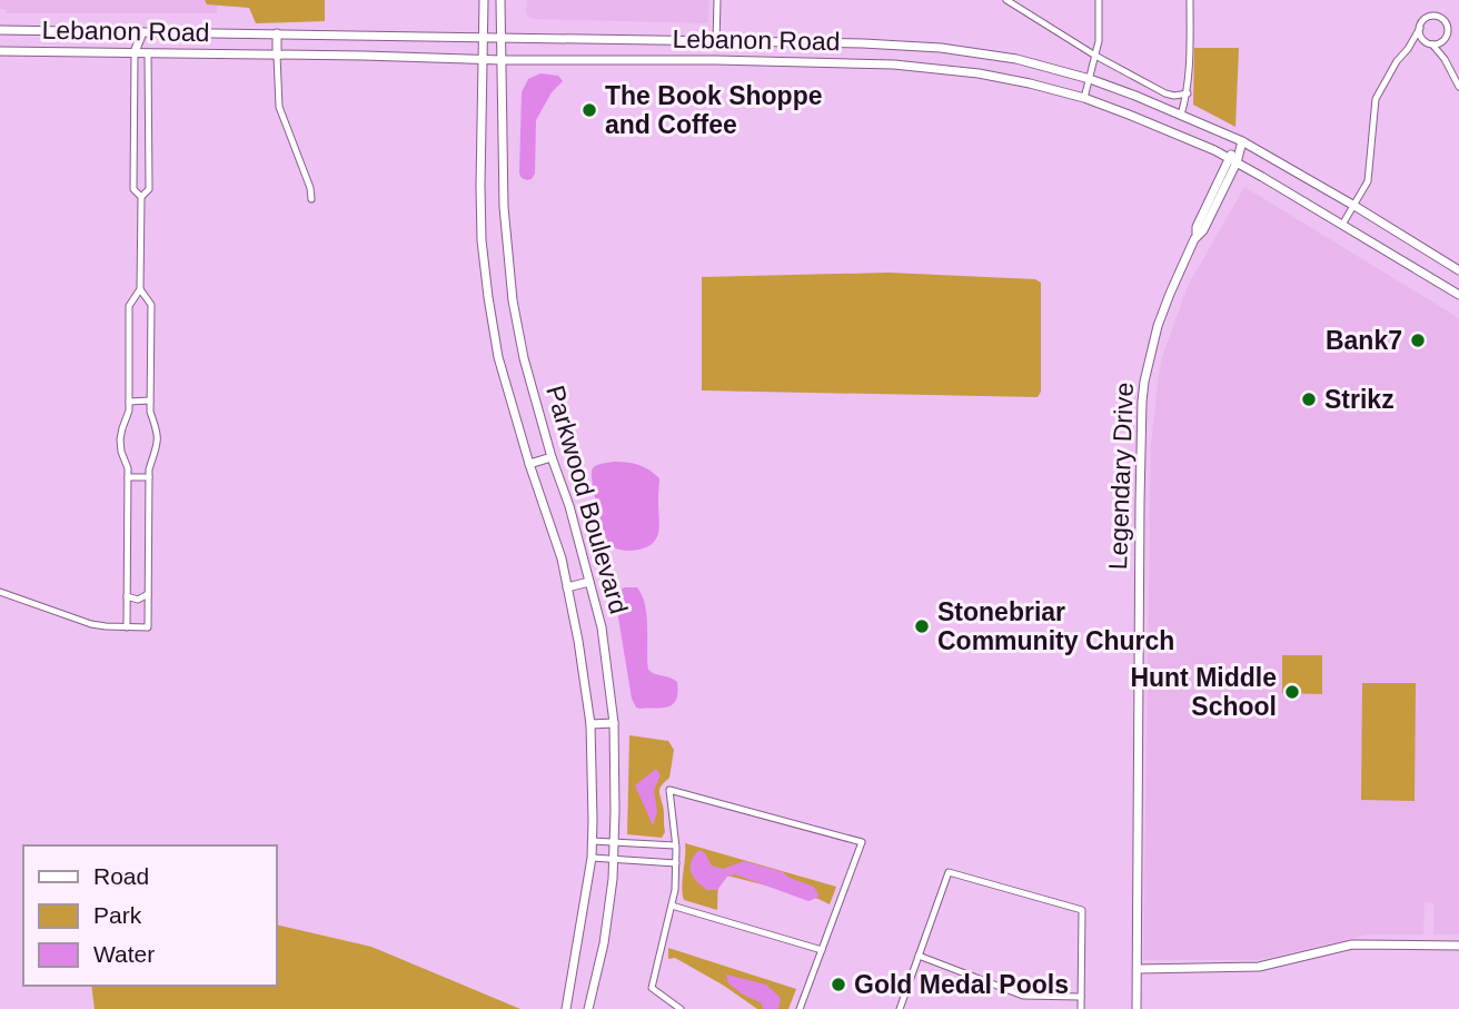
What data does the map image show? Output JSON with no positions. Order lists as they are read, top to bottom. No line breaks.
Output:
{"streets":{"main road":["Lebanon Road","Legendary Drive","Parkwood Boulevard"]},"crossings":[["Lebanon Road","Legendary Drive"],["Lebanon Road","Parkwood Boulevard"]],"places":["The Book Shoppe and Coffee","Bank7","Strikz","Stonebriar Community Church","Hunt Middle School","Gold Medal Pools"],"legend":["Road","Park","Water"]}
